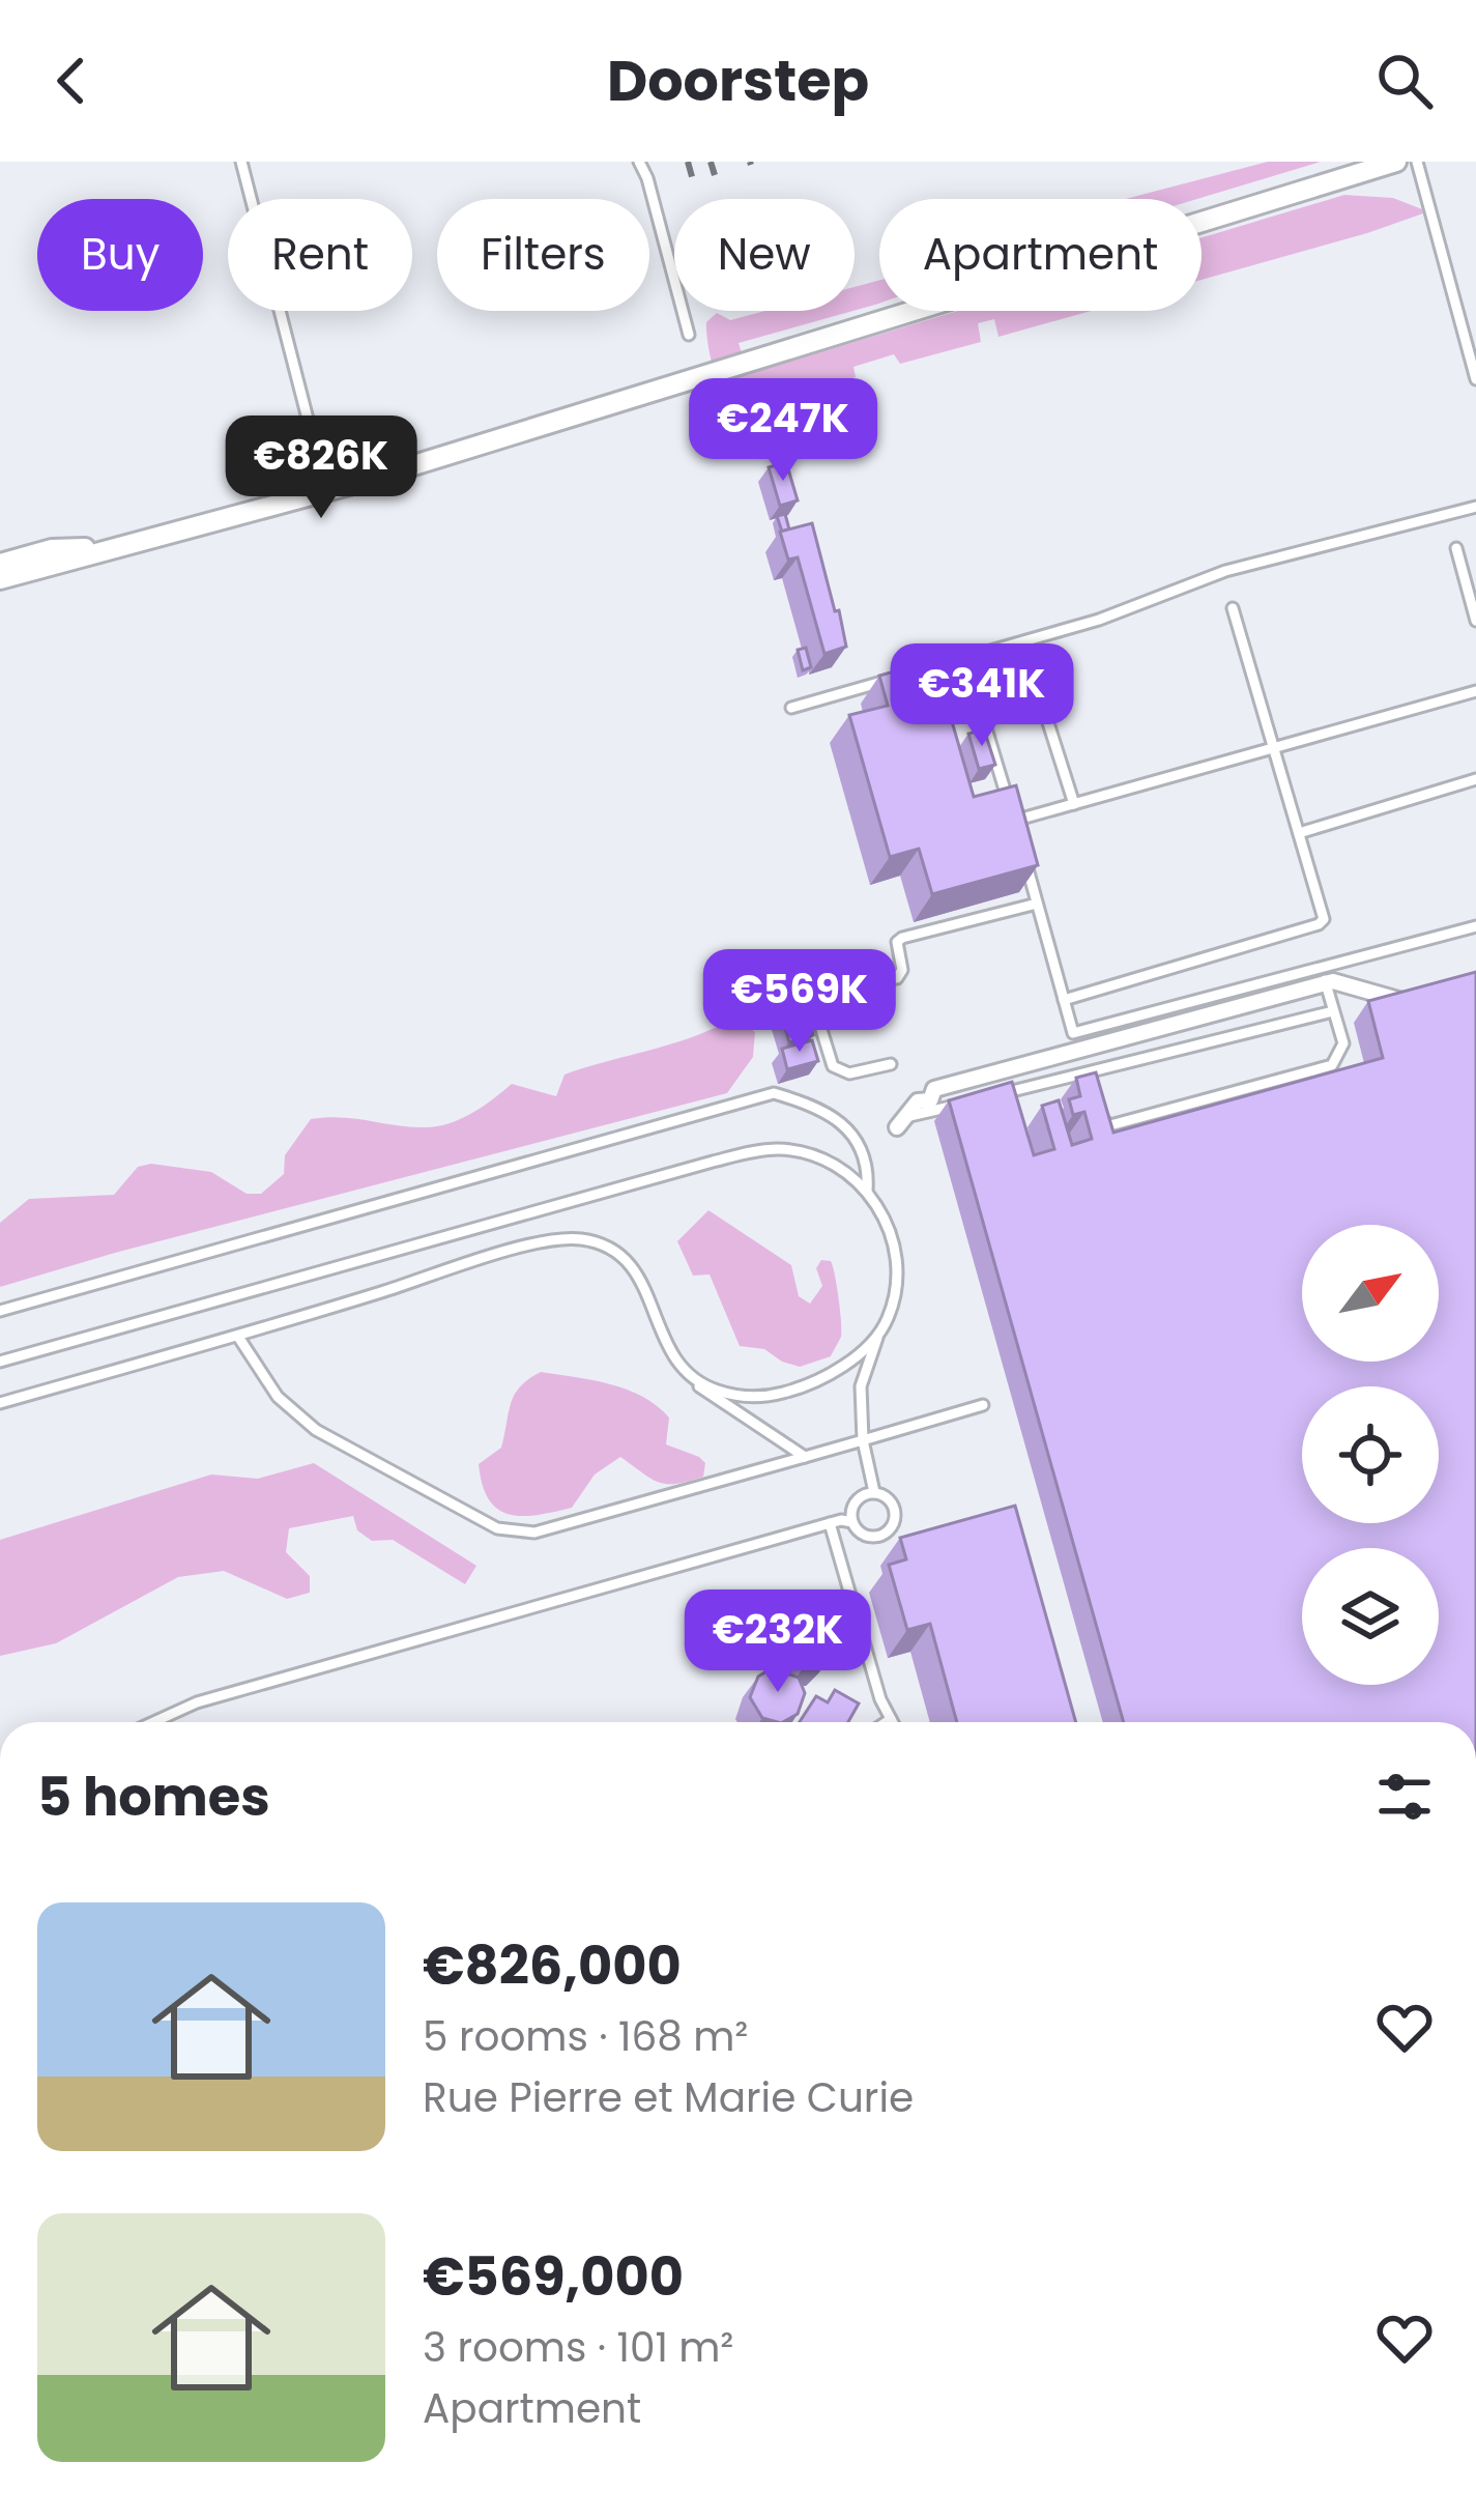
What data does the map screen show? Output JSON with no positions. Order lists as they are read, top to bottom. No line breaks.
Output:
{"north":"top right","page":{"header":"Doorstep","chip":["Buy","Rent","Filters","New","Apartment"],"price":["€247K","€826K","€341K","€569K","€232K"],"heading":"5 homes","list":[{"name":"€826,000","note":"5 rooms · 168 m² · Rue Pierre et Marie Curie"},{"name":"€569,000","note":"3 rooms · 101 m² · Apartment"}]}}
